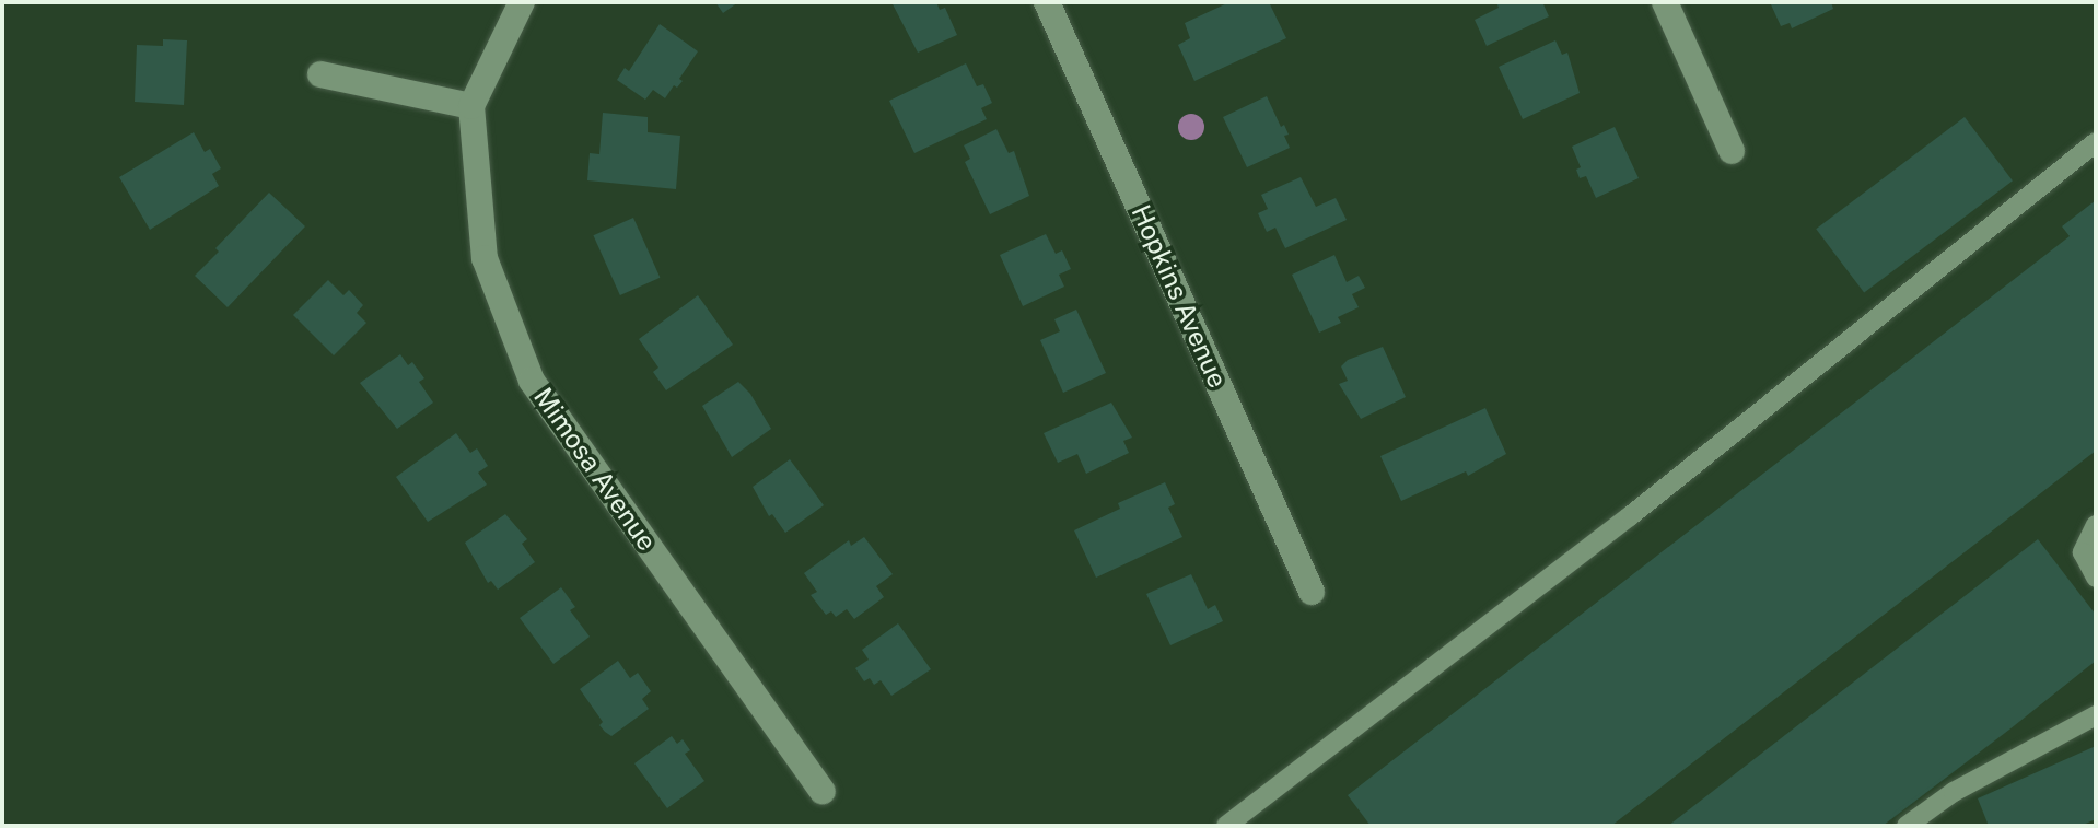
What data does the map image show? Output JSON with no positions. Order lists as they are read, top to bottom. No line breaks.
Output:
{"streets":{"street":["Hopkins Avenue","Mimosa Avenue"]}}
